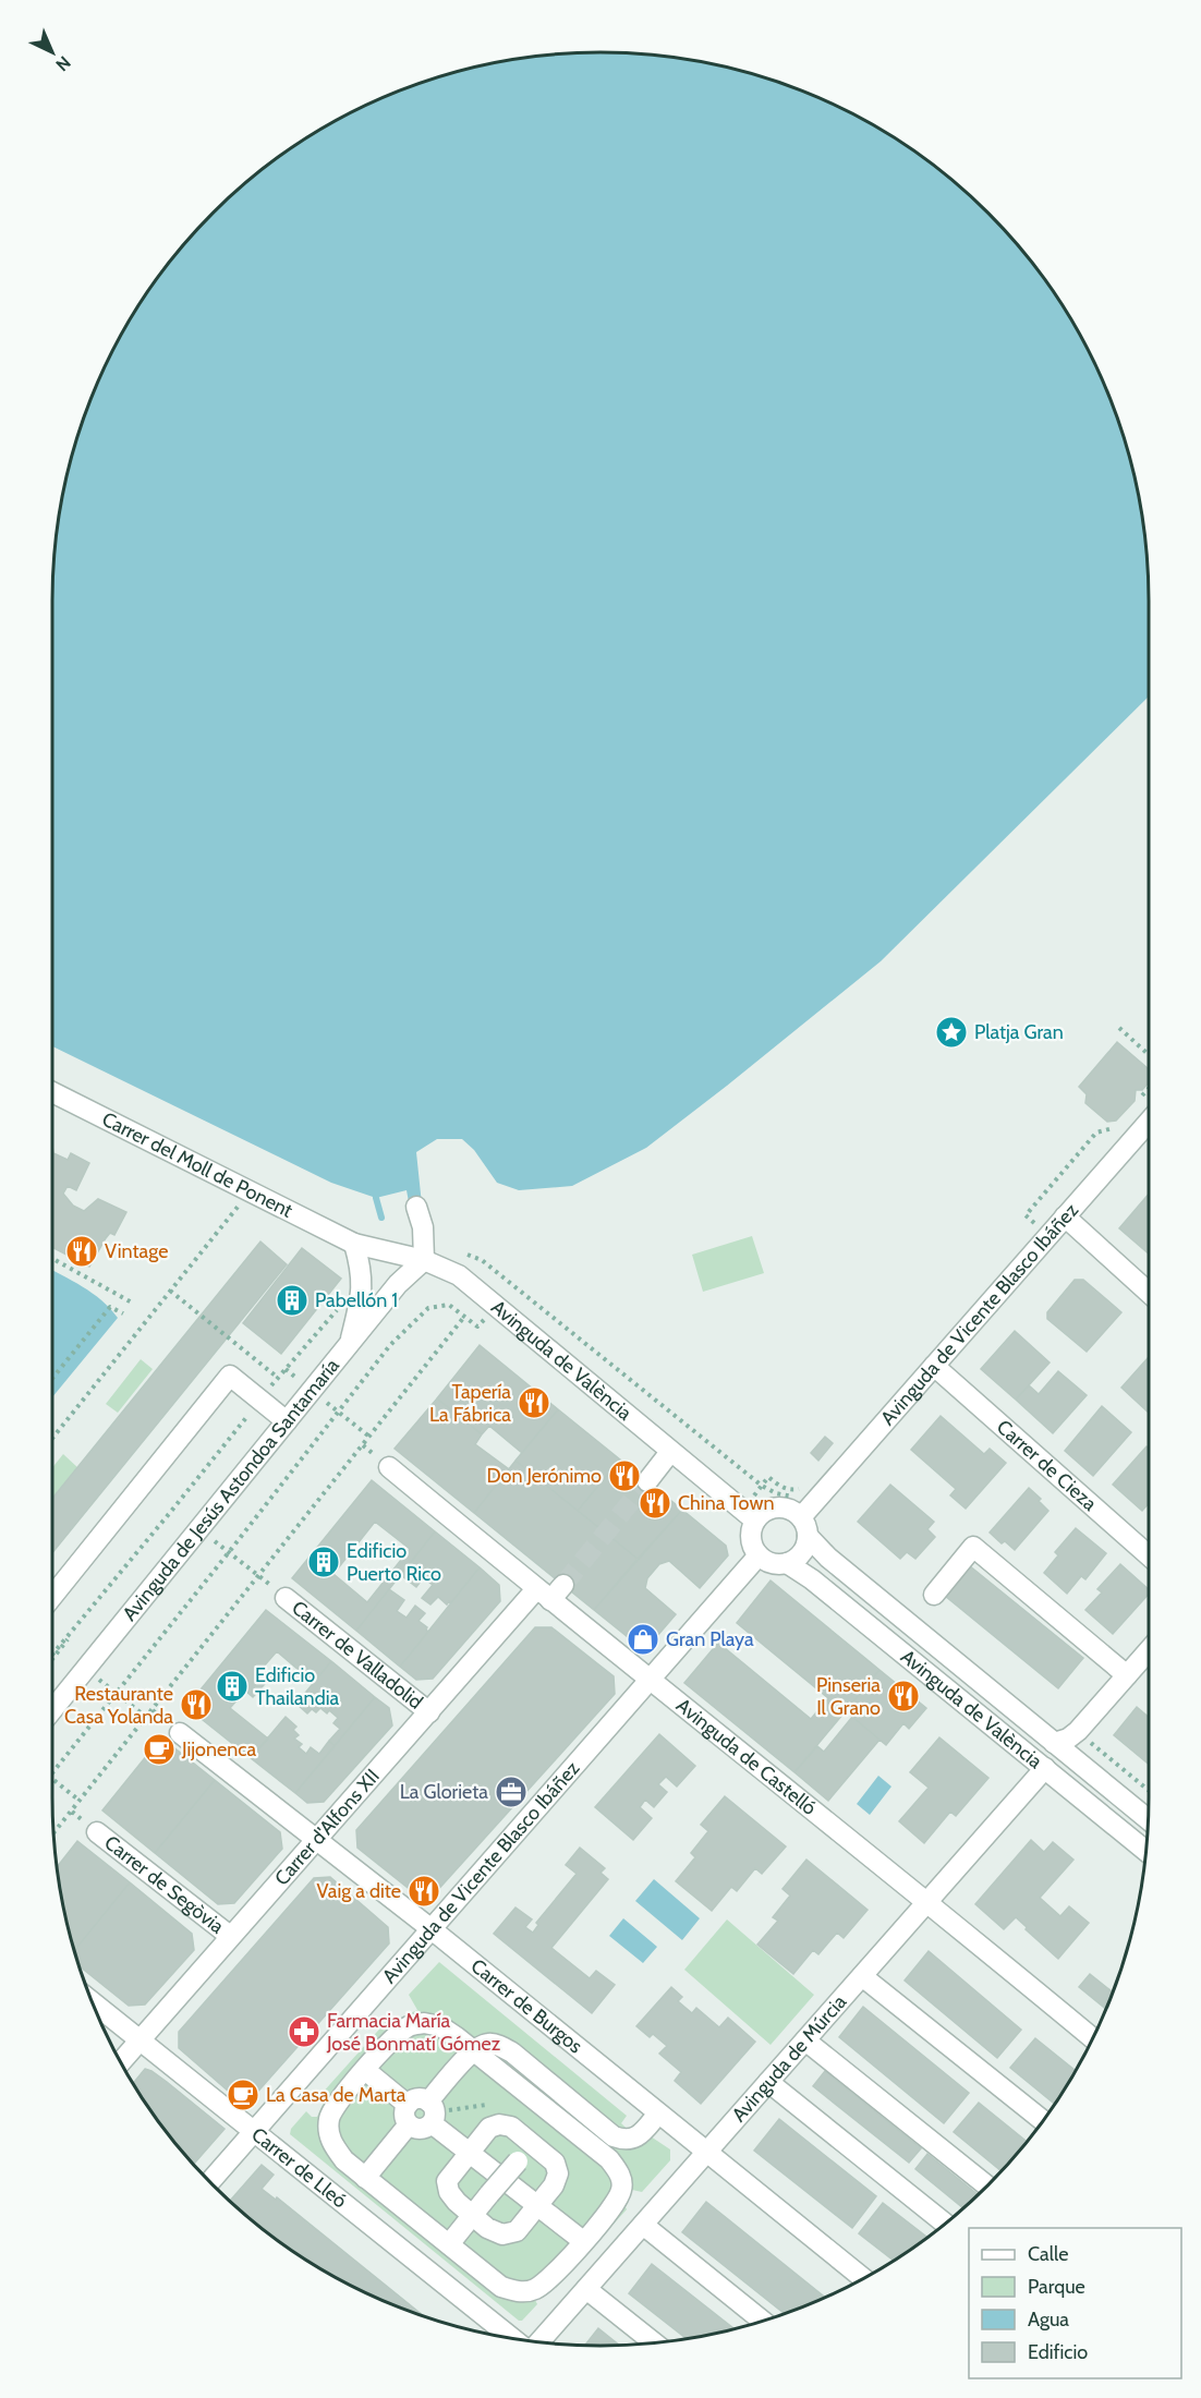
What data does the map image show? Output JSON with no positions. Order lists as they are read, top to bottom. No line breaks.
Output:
{"streets":{"street":["Carrer del Moll de Ponent","Avinguda de Vicente Blasco Ibáñez","Avinguda de València","Carrer de Cieza","Avinguda de Jesús Astondoa Santamaría","Carrer de Valladolid","Avinguda de Castelló","Carrer d'Alfons XII","Carrer de Segòvia","Carrer de Burgos","Avinguda de Múrcia","Carrer de Lleó"]},"crossings":[["Carrer del Moll de Ponent","Avinguda de València"],["Carrer del Moll de Ponent","Avinguda de Jesús Astondoa Santamaría"],["Avinguda de Vicente Blasco Ibáñez","Avinguda de València"],["Avinguda de Vicente Blasco Ibáñez","Carrer de Cieza"],["Avinguda de Vicente Blasco Ibáñez","Avinguda de Castelló"],["Avinguda de Vicente Blasco Ibáñez","Carrer de Burgos"],["Avinguda de Vicente Blasco Ibáñez","Carrer de Lleó"],["Avinguda de València","Avinguda de Jesús Astondoa Santamaría"],["Avinguda de València","Avinguda de Múrcia"],["Carrer de Valladolid","Carrer d'Alfons XII"],["Avinguda de Castelló","Carrer d'Alfons XII"],["Avinguda de Castelló","Avinguda de Múrcia"],["Carrer d'Alfons XII","Carrer de Segòvia"],["Carrer d'Alfons XII","Carrer de Burgos"],["Carrer d'Alfons XII","Carrer de Lleó"],["Carrer de Burgos","Avinguda de Múrcia"]],"places":{"place":["Platja Gran"],"restaurant":["Vintage","Tapería La Fábrica","Don Jerónimo","China Town","Pinseria Il Grano","Restaurante Casa Yolanda","Vaig a dite"],"building":["Pabellón 1","Edificio Puerto Rico","Edificio Thailandia"],"shop":["Gran Playa"],"cafe":["Jijonenca","La Casa de Marta"],"office":["La Glorieta"],"pharmacy":["Farmacia María José Bonmatí Gómez"]},"legend":["Calle","Parque","Agua","Edificio"],"north":"bottom right"}
